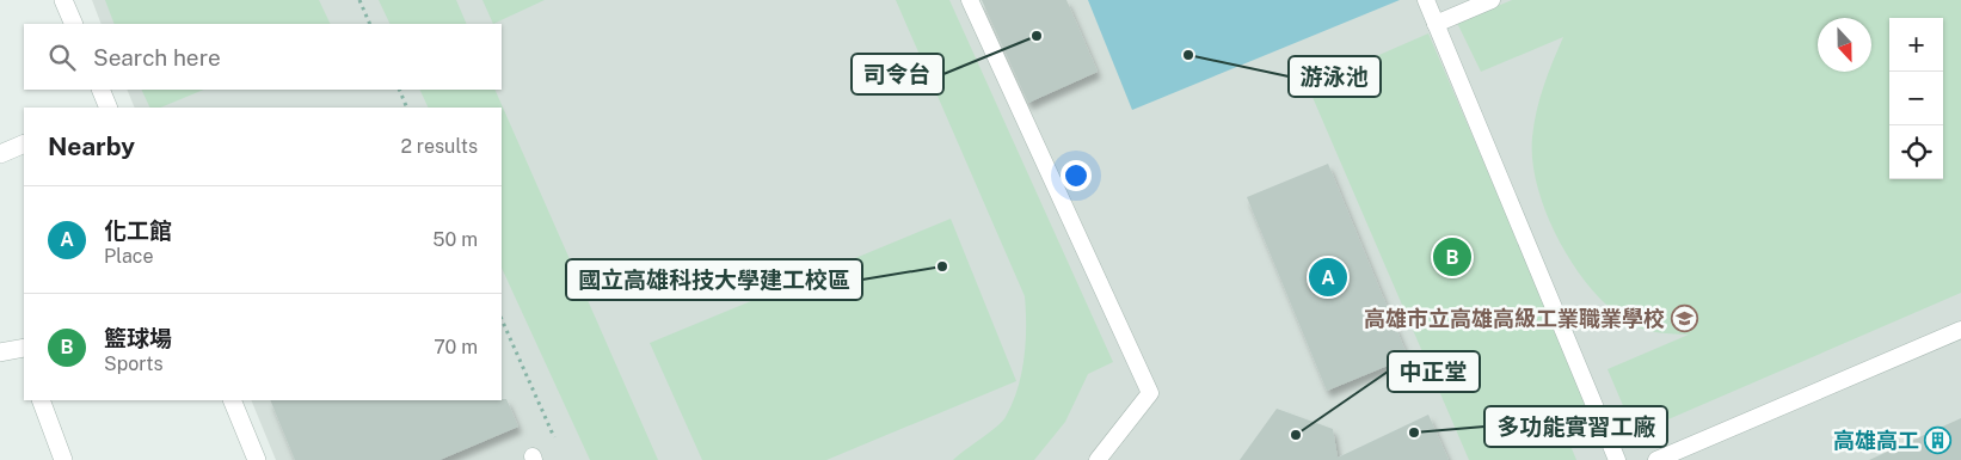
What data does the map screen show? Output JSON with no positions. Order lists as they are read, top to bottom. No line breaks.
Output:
{"places":{"other":["司令台","游泳池","國立高雄科技大學建工校區","多功能實習工廠","中正堂"],"school or university":["高雄市立高雄高級工業職業學校"],"building":["高雄高工"]},"north":"bottom","page":{"map_buttons":["+","−"],"search":"Search here","heading":["Nearby","2 results"],"list":[{"mark":"A","name":"化工館","note":"Place","value":"50 m"},{"mark":"B","name":"籃球場","note":"Sports","value":"70 m"}],"pins":["B","A"]}}
